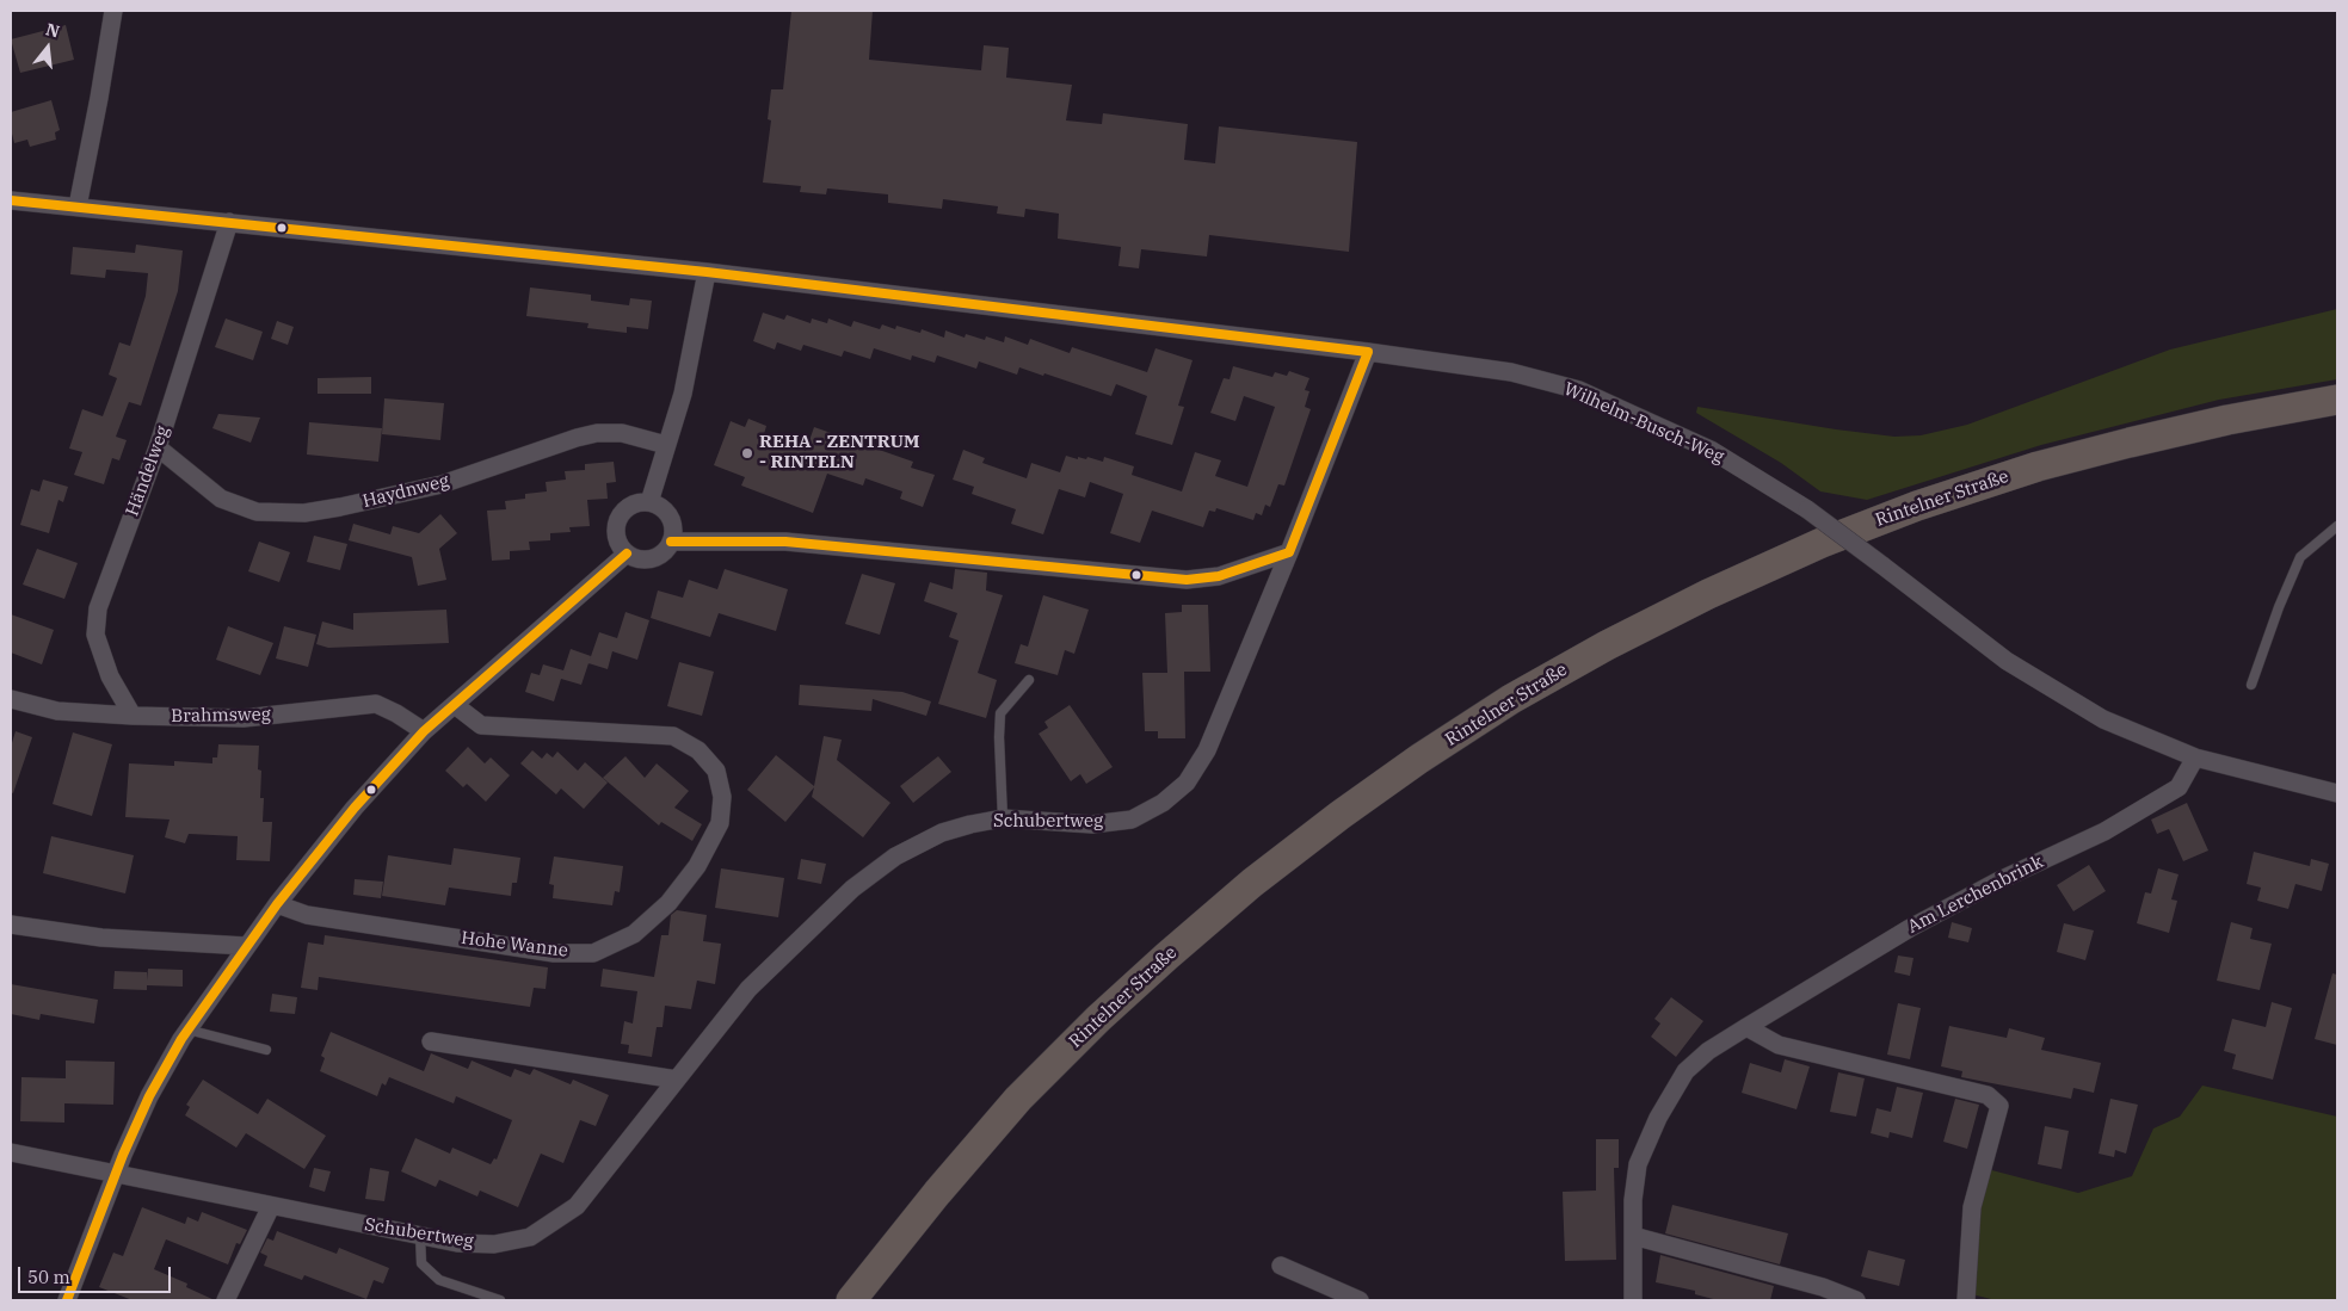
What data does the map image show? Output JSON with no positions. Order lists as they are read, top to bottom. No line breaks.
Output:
{"streets":{"main road":["Rintelner Straße"],"street":["Wilhelm-Busch-Weg","Händelweg","Haydnweg","Brahmsweg","Schubertweg","Am Lerchenbrink","Hohe Wanne"]},"crossings":[["Wilhelm-Busch-Weg","Händelweg"],["Wilhelm-Busch-Weg","Schubertweg"],["Wilhelm-Busch-Weg","Am Lerchenbrink"],["Händelweg","Haydnweg"],["Händelweg","Brahmsweg"]],"places":["REHA - ZENTRUM - RINTELN"],"scale_bar":"50 m","north":"top"}
